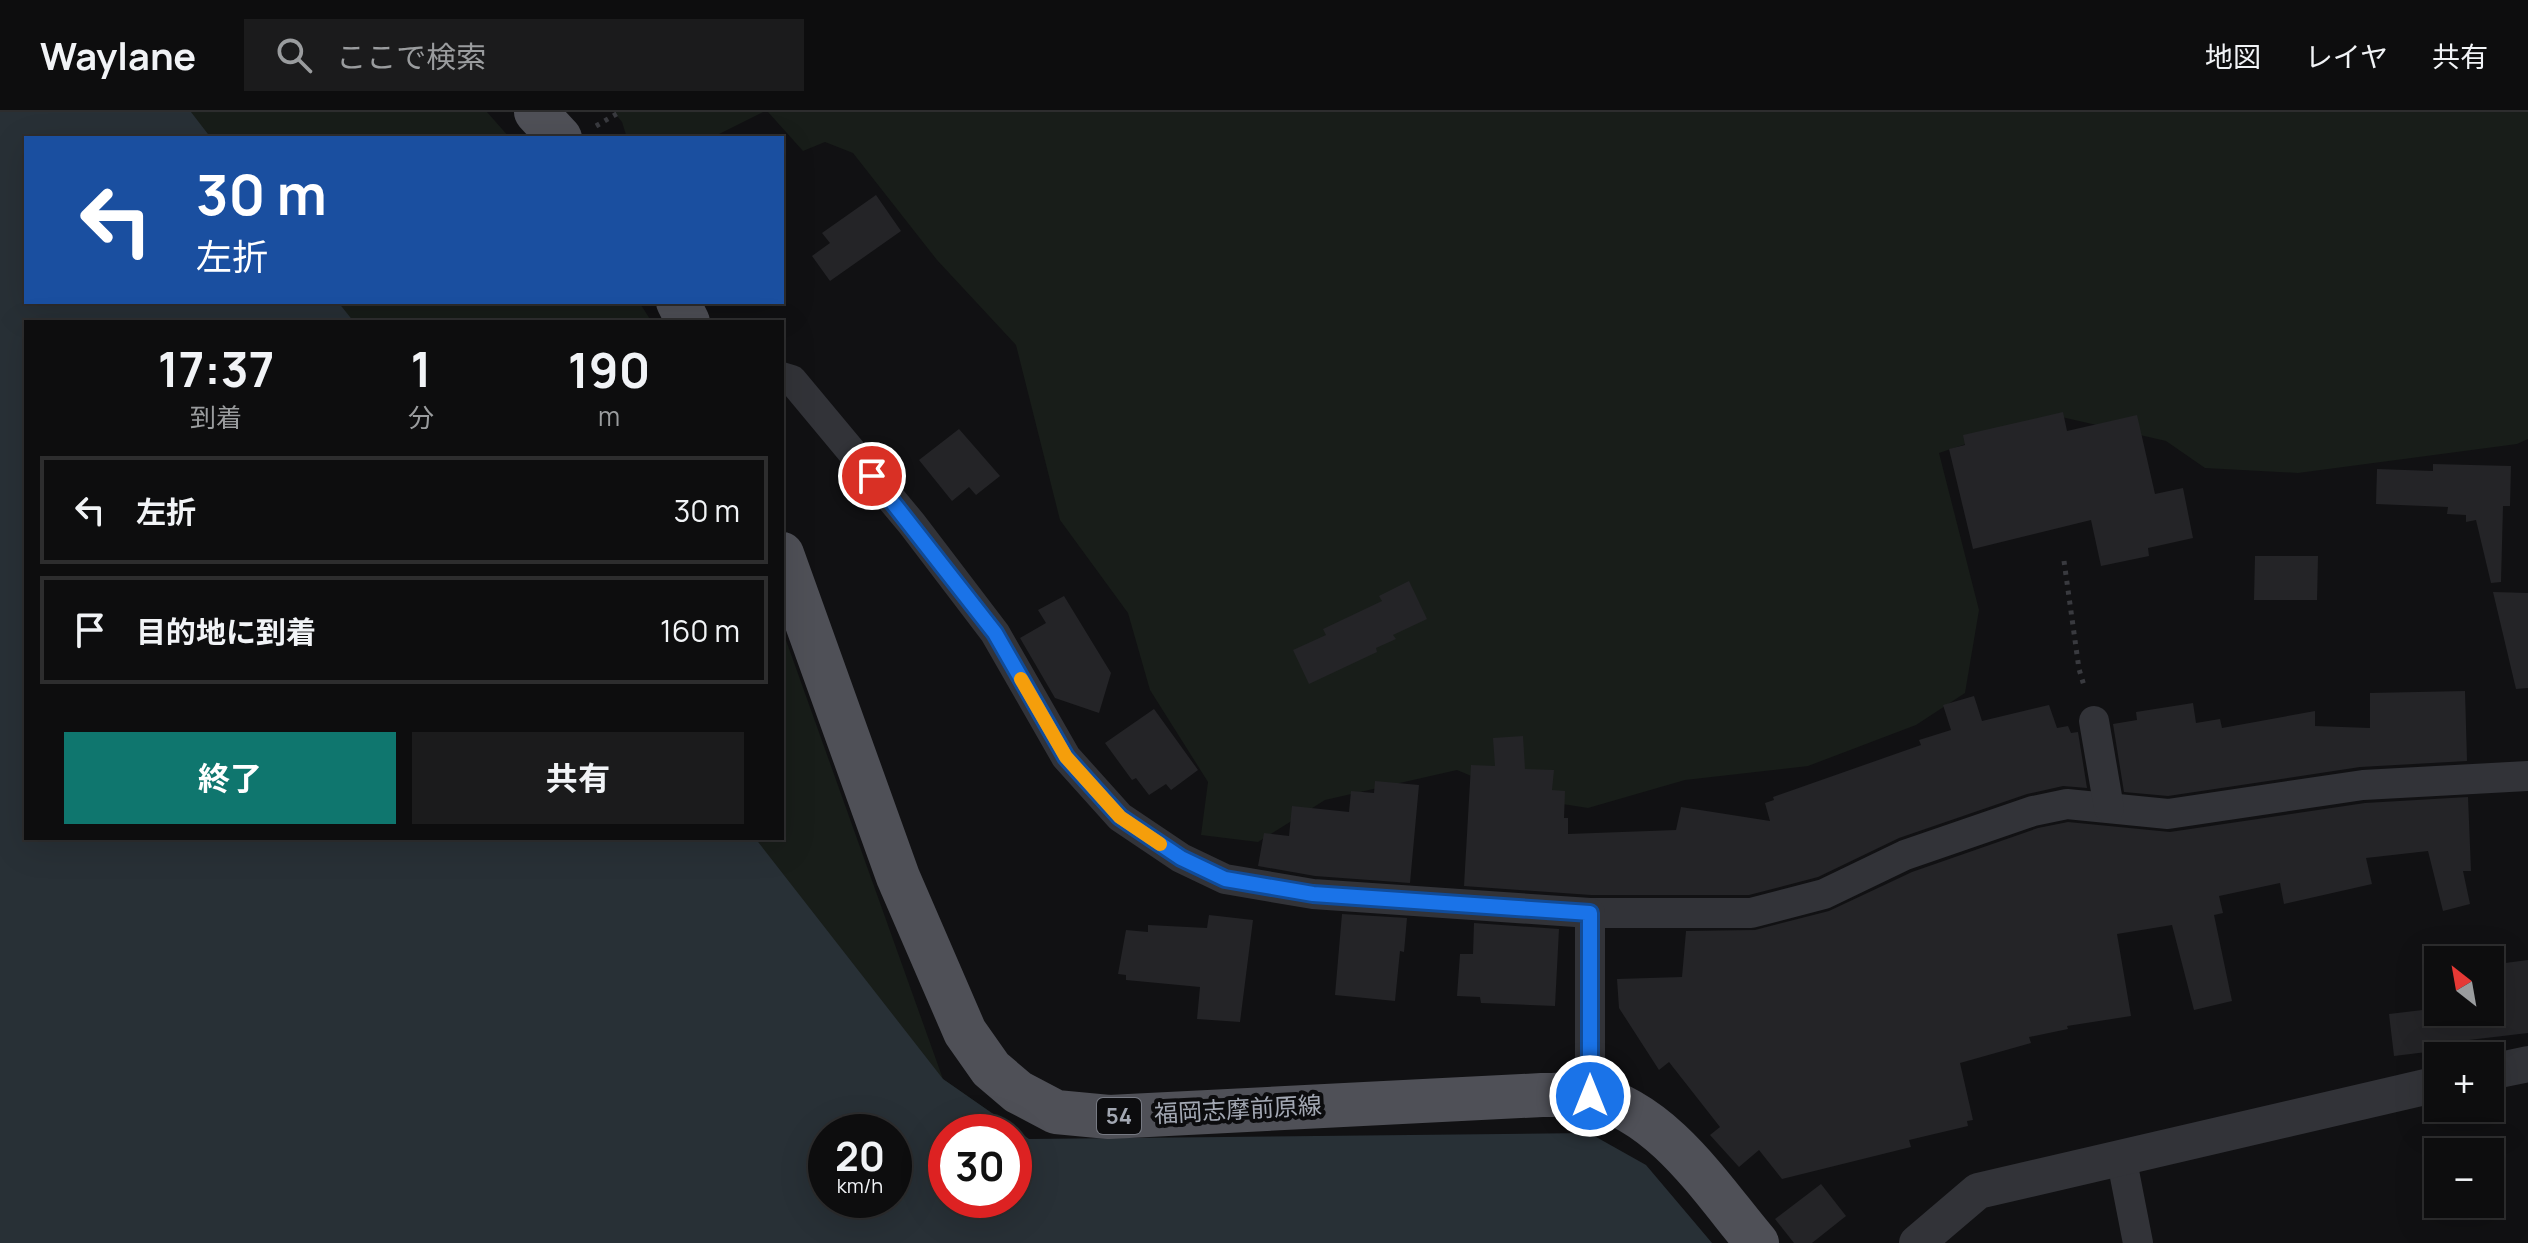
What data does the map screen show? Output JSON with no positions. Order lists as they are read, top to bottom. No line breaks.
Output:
{"streets":{"main road":["福岡志摩前原線","54"]},"north":"top left","page":{"header":"Waylane","search":"ここで検索","nav":["地図","レイヤ","共有"],"turn":["30 m","左折"],"eta":["17:37","到着","1","分","190","m"],"list":[{"name":"左折","value":"30 m"},{"name":"目的地に到着","value":"160 m"}],"buttons":["終了","共有"],"map_buttons":["+","−"],"speed":"20 km/h","limit":"30"}}
